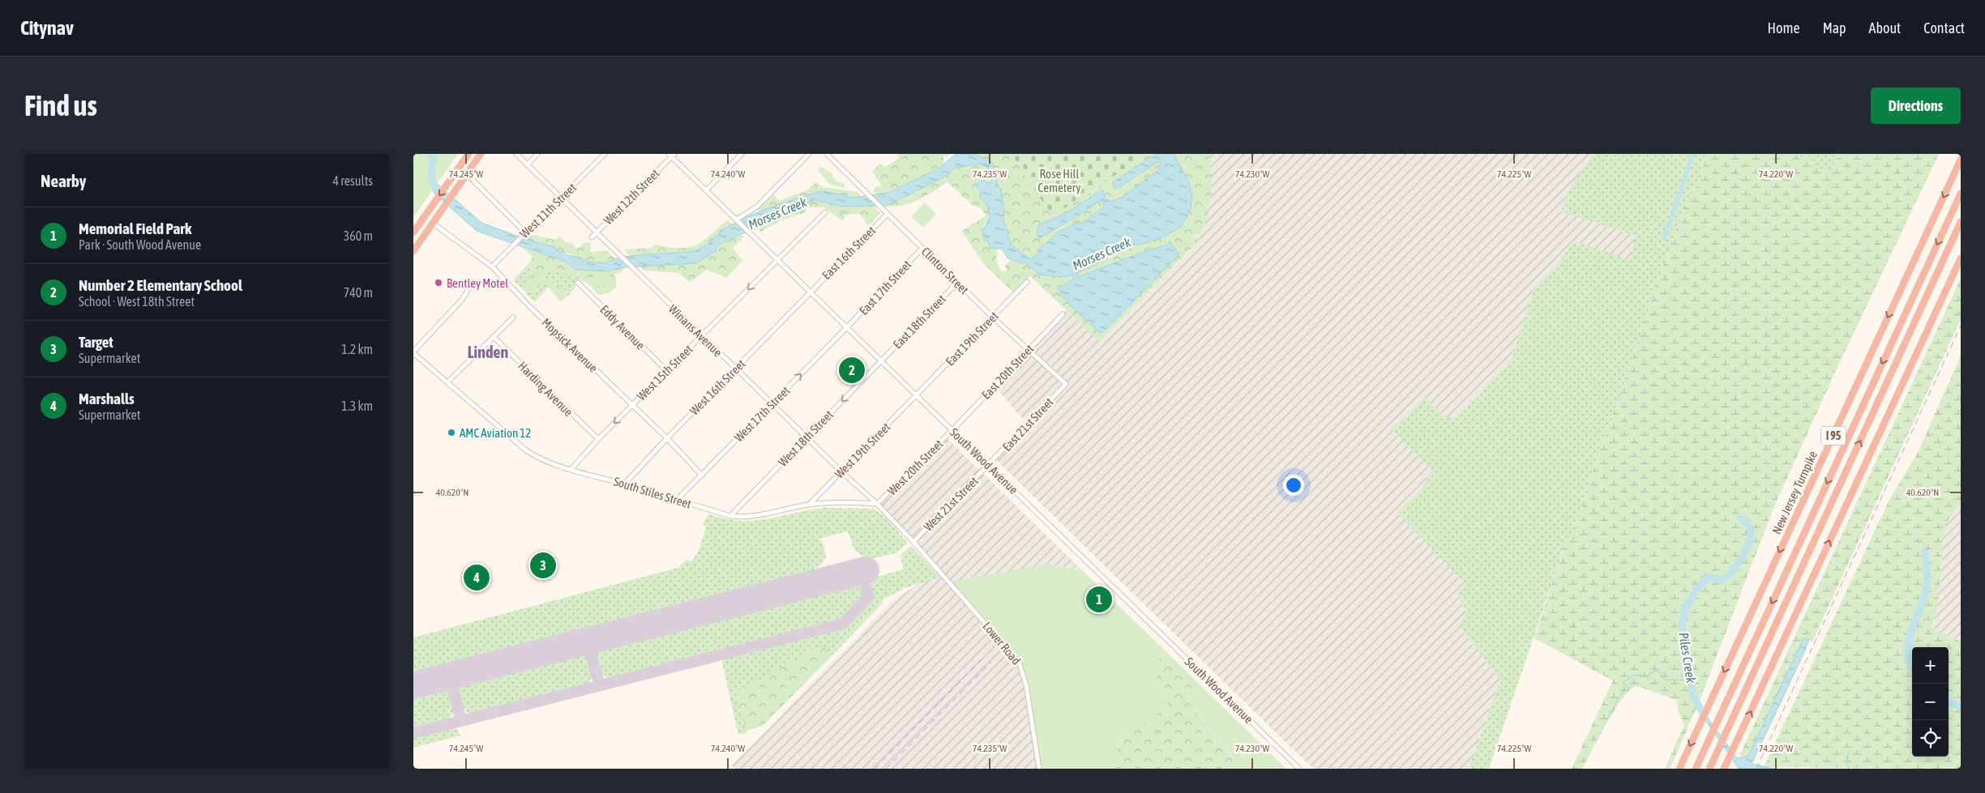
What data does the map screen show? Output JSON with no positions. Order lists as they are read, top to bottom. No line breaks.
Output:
{"streets":{"highway":["I 95","New Jersey Turnpike"],"street":["West 12th Street","West 11th Street","East 16th Street","Clinton Street","East 17th Street","East 18th Street","Eddy Avenue","Winans Avenue","East 19th Street","Mopsick Avenue","East 20th Street","West 15th Street","West 16th Street","Harding Avenue","West 17th Street","East 21st Street","West 18th Street","West 19th Street","South Wood Avenue","West 20th Street","South Stiles Street","West 21st Street","Lower Road"]},"crossings":[["West 12th Street","Winans Avenue"],["West 12th Street","South Wood Avenue"],["West 11th Street","Winans Avenue"],["West 11th Street","Mopsick Avenue"],["East 16th Street","Clinton Street"],["East 16th Street","West 16th Street"],["East 16th Street","South Wood Avenue"],["Clinton Street","East 17th Street"],["Clinton Street","East 18th Street"],["Clinton Street","East 19th Street"],["Clinton Street","East 20th Street"],["Clinton Street","East 21st Street"],["East 17th Street","West 17th Street"],["East 17th Street","South Wood Avenue"],["East 18th Street","West 18th Street"],["East 18th Street","South Wood Avenue"],["Eddy Avenue","West 15th Street"],["Winans Avenue","West 15th Street"],["Winans Avenue","West 16th Street"],["Winans Avenue","West 17th Street"],["Winans Avenue","West 18th Street"],["Winans Avenue","West 19th Street"],["Winans Avenue","West 20th Street"],["Winans Avenue","South Stiles Street"],["East 19th Street","West 19th Street"],["East 19th Street","South Wood Avenue"],["Mopsick Avenue","West 15th Street"],["Mopsick Avenue","West 16th Street"],["Mopsick Avenue","West 17th Street"],["East 20th Street","South Wood Avenue"],["East 20th Street","West 20th Street"],["West 15th Street","Harding Avenue"],["West 15th Street","South Wood Avenue"],["West 15th Street","South Stiles Street"],["West 16th Street","South Wood Avenue"],["West 16th Street","South Stiles Street"],["West 17th Street","South Wood Avenue"],["West 17th Street","South Stiles Street"],["East 21st Street","South Wood Avenue"],["East 21st Street","West 21st Street"],["West 18th Street","South Wood Avenue"],["West 18th Street","South Stiles Street"],["West 19th Street","South Wood Avenue"],["West 19th Street","South Stiles Street"],["South Wood Avenue","West 20th Street"],["South Wood Avenue","West 21st Street"],["West 20th Street","South Stiles Street"],["West 21st Street","Lower Road"]],"one_way":["West 15th Street","West 17th Street","West 18th Street"],"districts":["Linden"],"water":["Morses Creek","Piles Creek"],"parks":["Rose Hill Cemetery"],"places":["Bentley Motel","AMC Aviation 12"],"page":{"header":"Citynav","nav":["Home","Map","About","Contact"],"buttons":"Directions","title":"Find us","heading":["Nearby","4 results"],"list":[{"mark":"1","name":"Memorial Field Park","note":"Park · South Wood Avenue","value":"360 m"},{"mark":"2","name":"Number 2 Elementary School","note":"School · West 18th Street","value":"740 m"},{"mark":"3","name":"Target","note":"Supermarket","value":"1.2 km"},{"mark":"4","name":"Marshalls","note":"Supermarket","value":"1.3 km"}],"pins":["2","3","4","1"],"map_buttons":["+","−"]},"coordinates":["74.245°W","74.240°W","74.235°W","74.230°W","74.225°W","74.220°W","40.620°N"]}
